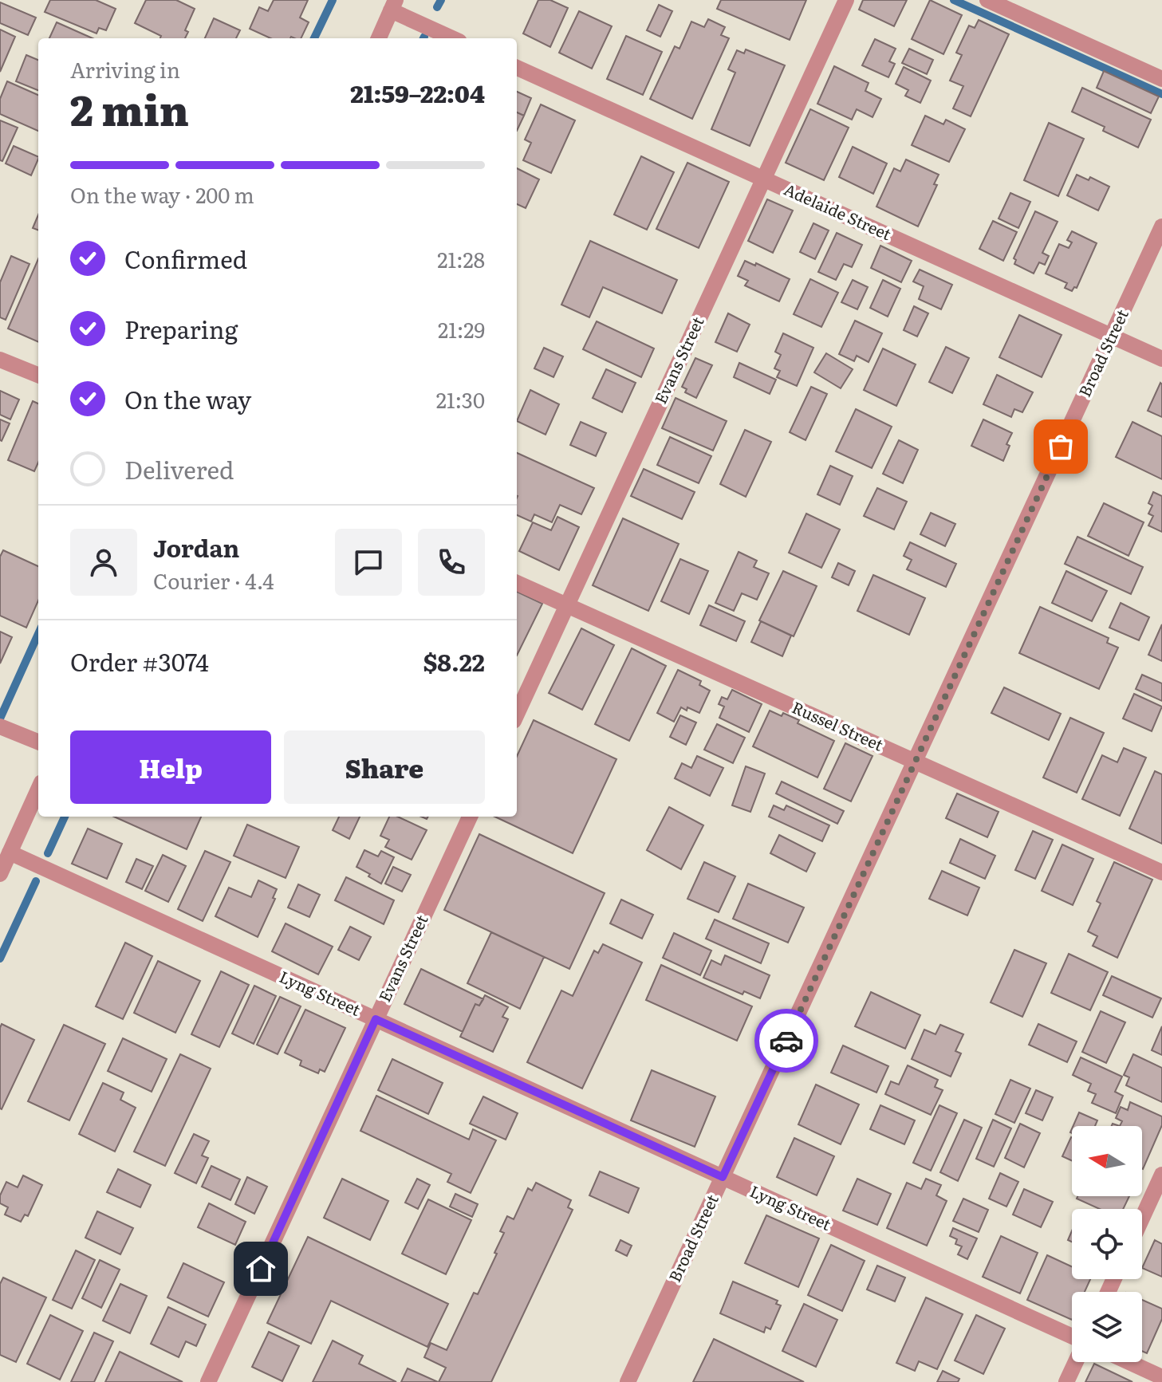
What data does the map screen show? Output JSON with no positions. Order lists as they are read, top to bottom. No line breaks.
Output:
{"streets":{"street":["Adelaide Street","Broad Street","Evans Street","Russel Street","Lyng Street"]},"crossings":[["Adelaide Street","Broad Street"],["Adelaide Street","Evans Street"],["Broad Street","Russel Street"],["Broad Street","Lyng Street"],["Evans Street","Russel Street"],["Evans Street","Lyng Street"]],"north":"left","page":{"heading":["2 min","Arriving in","21:59–22:04"],"panel":["Jordan","Courier · 4.4","Order #3074","$8.22"],"bar":"On the way · 200 m","list":[["Confirmed","21:28"],["Preparing","21:29"],["On the way","21:30"],"Delivered"],"buttons":["Help","Share"]}}
